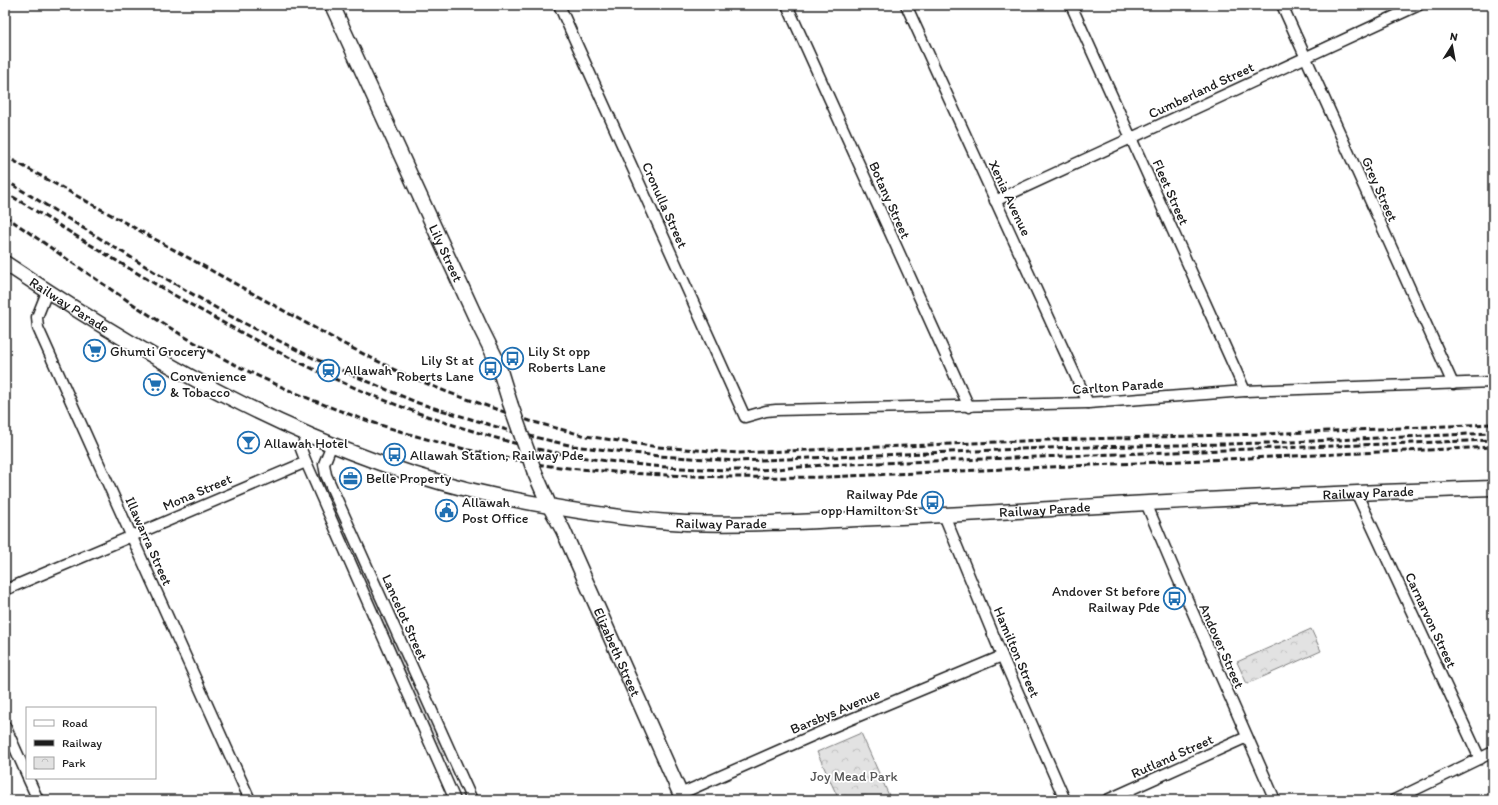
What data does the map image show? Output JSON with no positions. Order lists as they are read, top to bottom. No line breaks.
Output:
{"streets":{"main road":["Lily Street","Railway Parade","Elizabeth Street"],"street":["Cumberland Street","Grey Street","Fleet Street","Xenia Avenue","Botany Street","Cronulla Street","Carlton Parade","Mona Street","Illawarra Street","Lancelot Street","Carnarvon Street","Andover Street","Hamilton Street","Barsbys Avenue","Rutland Street"]},"crossings":[["Cumberland Street","Grey Street"],["Cumberland Street","Fleet Street"],["Cumberland Street","Xenia Avenue"],["Grey Street","Carlton Parade"],["Fleet Street","Carlton Parade"],["Xenia Avenue","Carlton Parade"],["Botany Street","Carlton Parade"],["Cronulla Street","Carlton Parade"],["Lily Street","Railway Parade"],["Lily Street","Elizabeth Street"],["Railway Parade","Illawarra Street"],["Railway Parade","Carnarvon Street"],["Railway Parade","Andover Street"],["Railway Parade","Elizabeth Street"],["Railway Parade","Hamilton Street"],["Mona Street","Illawarra Street"],["Mona Street","Lancelot Street"],["Andover Street","Rutland Street"],["Elizabeth Street","Barsbys Avenue"],["Hamilton Street","Barsbys Avenue"]],"parks":["Joy Mead Park"],"places":{"supermarket":["Ghumti Grocery","Convenience & Tobacco"],"bus stop":["Lily St opp Roberts Lane","Lily St at Roberts Lane","Allawah Station, Railway Pde","Railway Pde opp Hamilton St","Andover St before Railway Pde"],"station":["Allawah"],"bar":["Allawah Hotel"],"office":["Belle Property"],"public building":["Allawah Post Office"]},"legend":["Road","Railway","Park"],"north":"top"}
